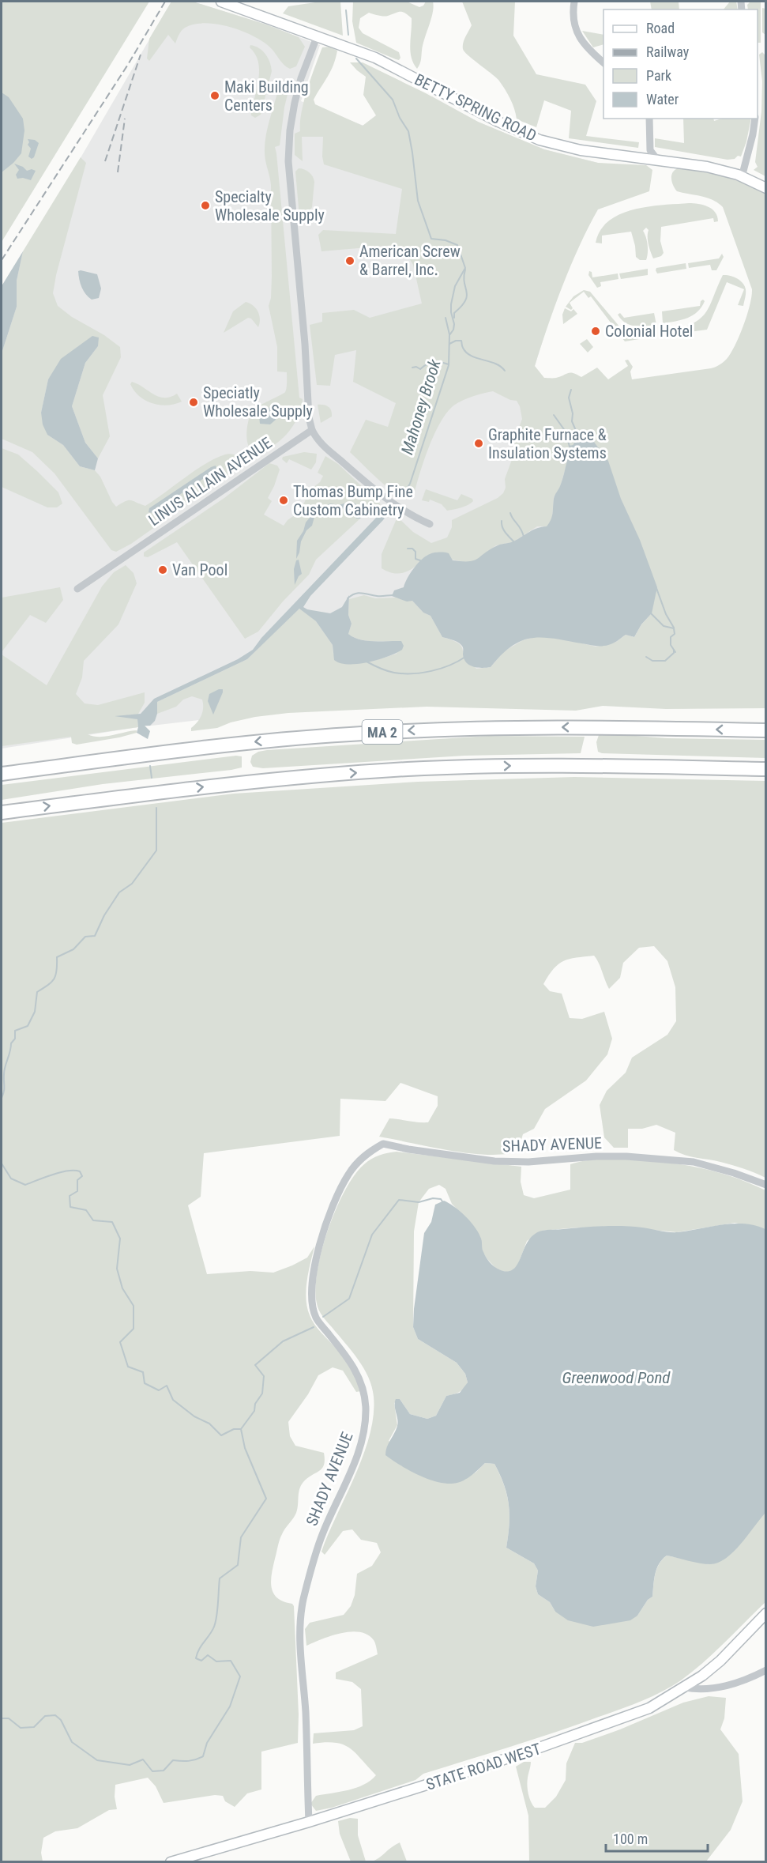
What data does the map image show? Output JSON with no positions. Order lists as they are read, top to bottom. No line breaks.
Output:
{"streets":{"highway":["MA 2"],"main road":["BETTY SPRING ROAD","STATE ROAD WEST"],"street":["LINUS ALLAIN AVENUE","SHADY AVENUE"]},"crossings":[["SHADY AVENUE","STATE ROAD WEST"]],"water":["Mahoney Brook","Greenwood Pond"],"places":["Maki Building Centers","Specialty Wholesale Supply","American Screw & Barrel, Inc.","Colonial Hotel","Speciatly Wholesale Supply","Graphite Furnace & Insulation Systems","Thomas Bump Fine Custom Cabinetry","Van Pool"],"legend":["Road","Railway","Park","Water"],"scale_bar":"100 m"}
